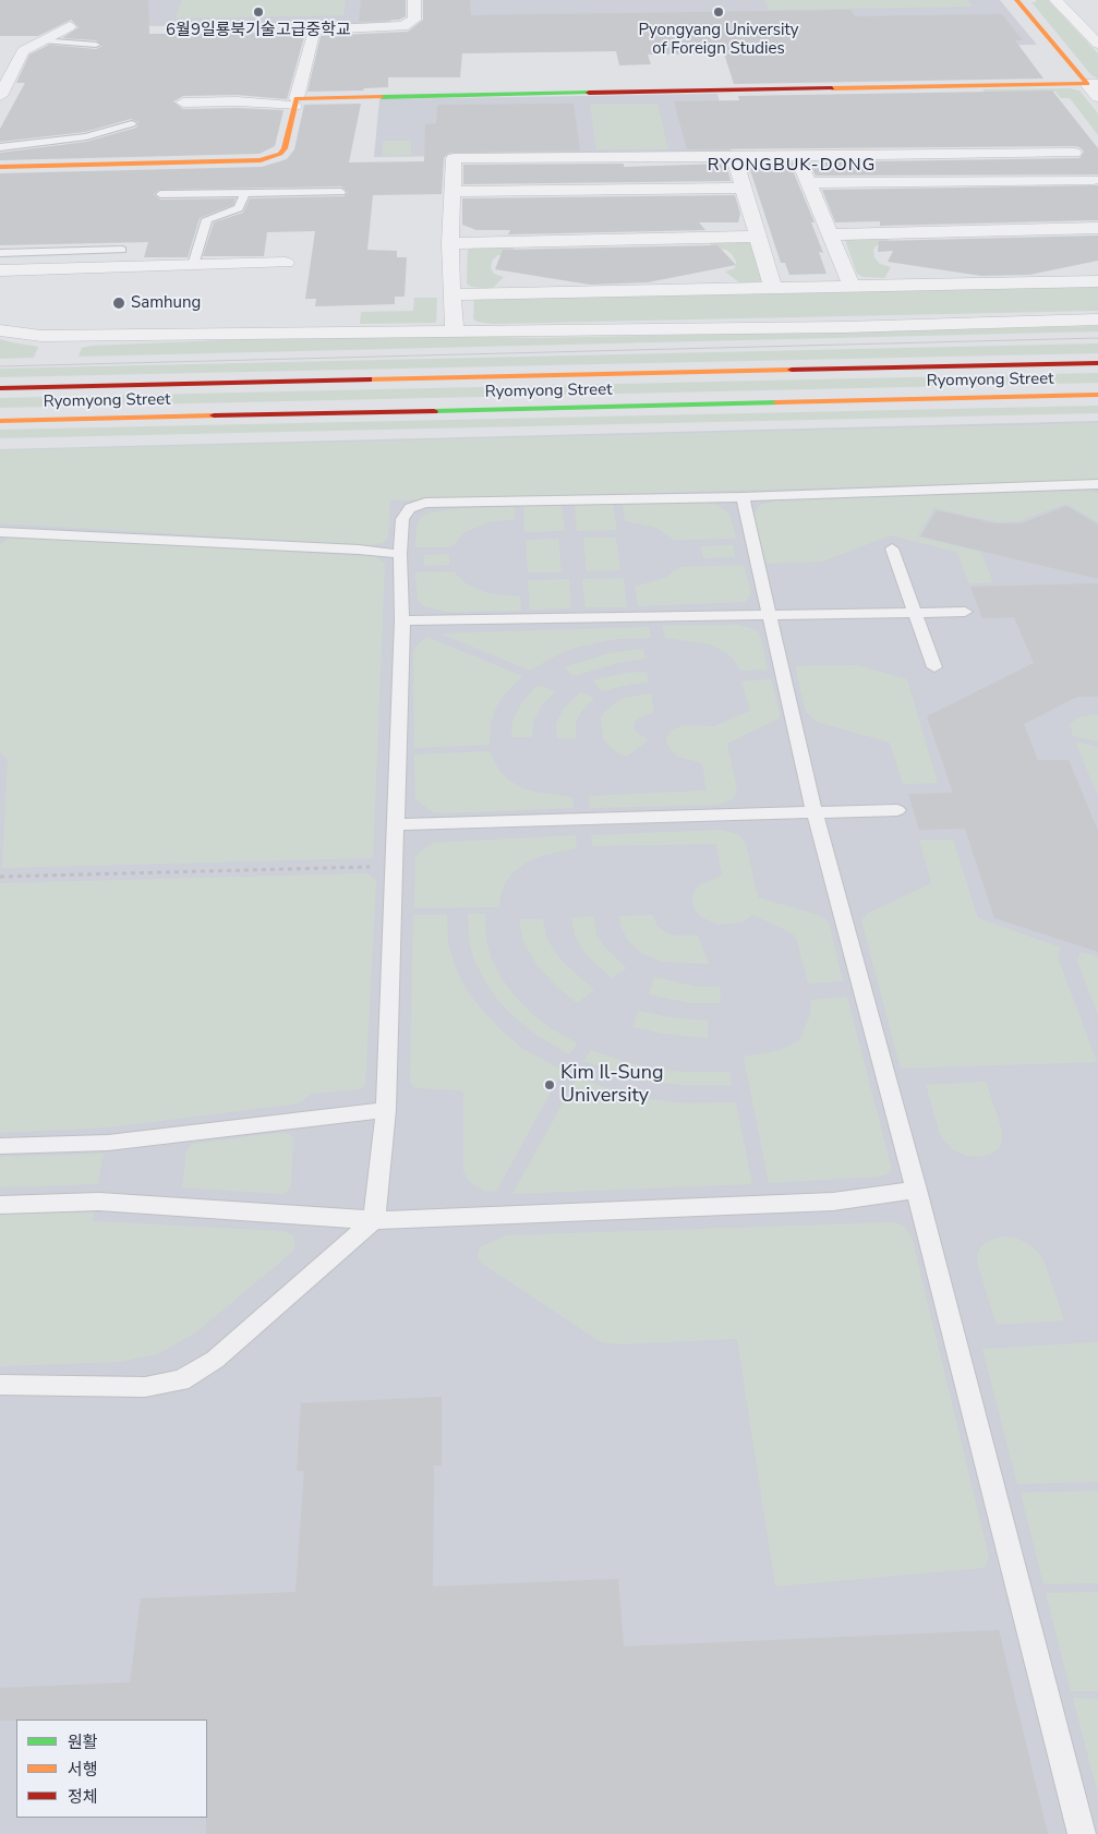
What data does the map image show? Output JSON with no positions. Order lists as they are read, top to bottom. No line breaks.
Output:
{"streets":{"main road":["Ryomyong Street"]},"districts":["RYONGBUK-DONG"],"places":["6월9일룡북기술고급중학교","Pyongyang University of Foreign Studies","Samhung","Kim Il-Sung University"],"legend":["원활","서행","정체"]}
